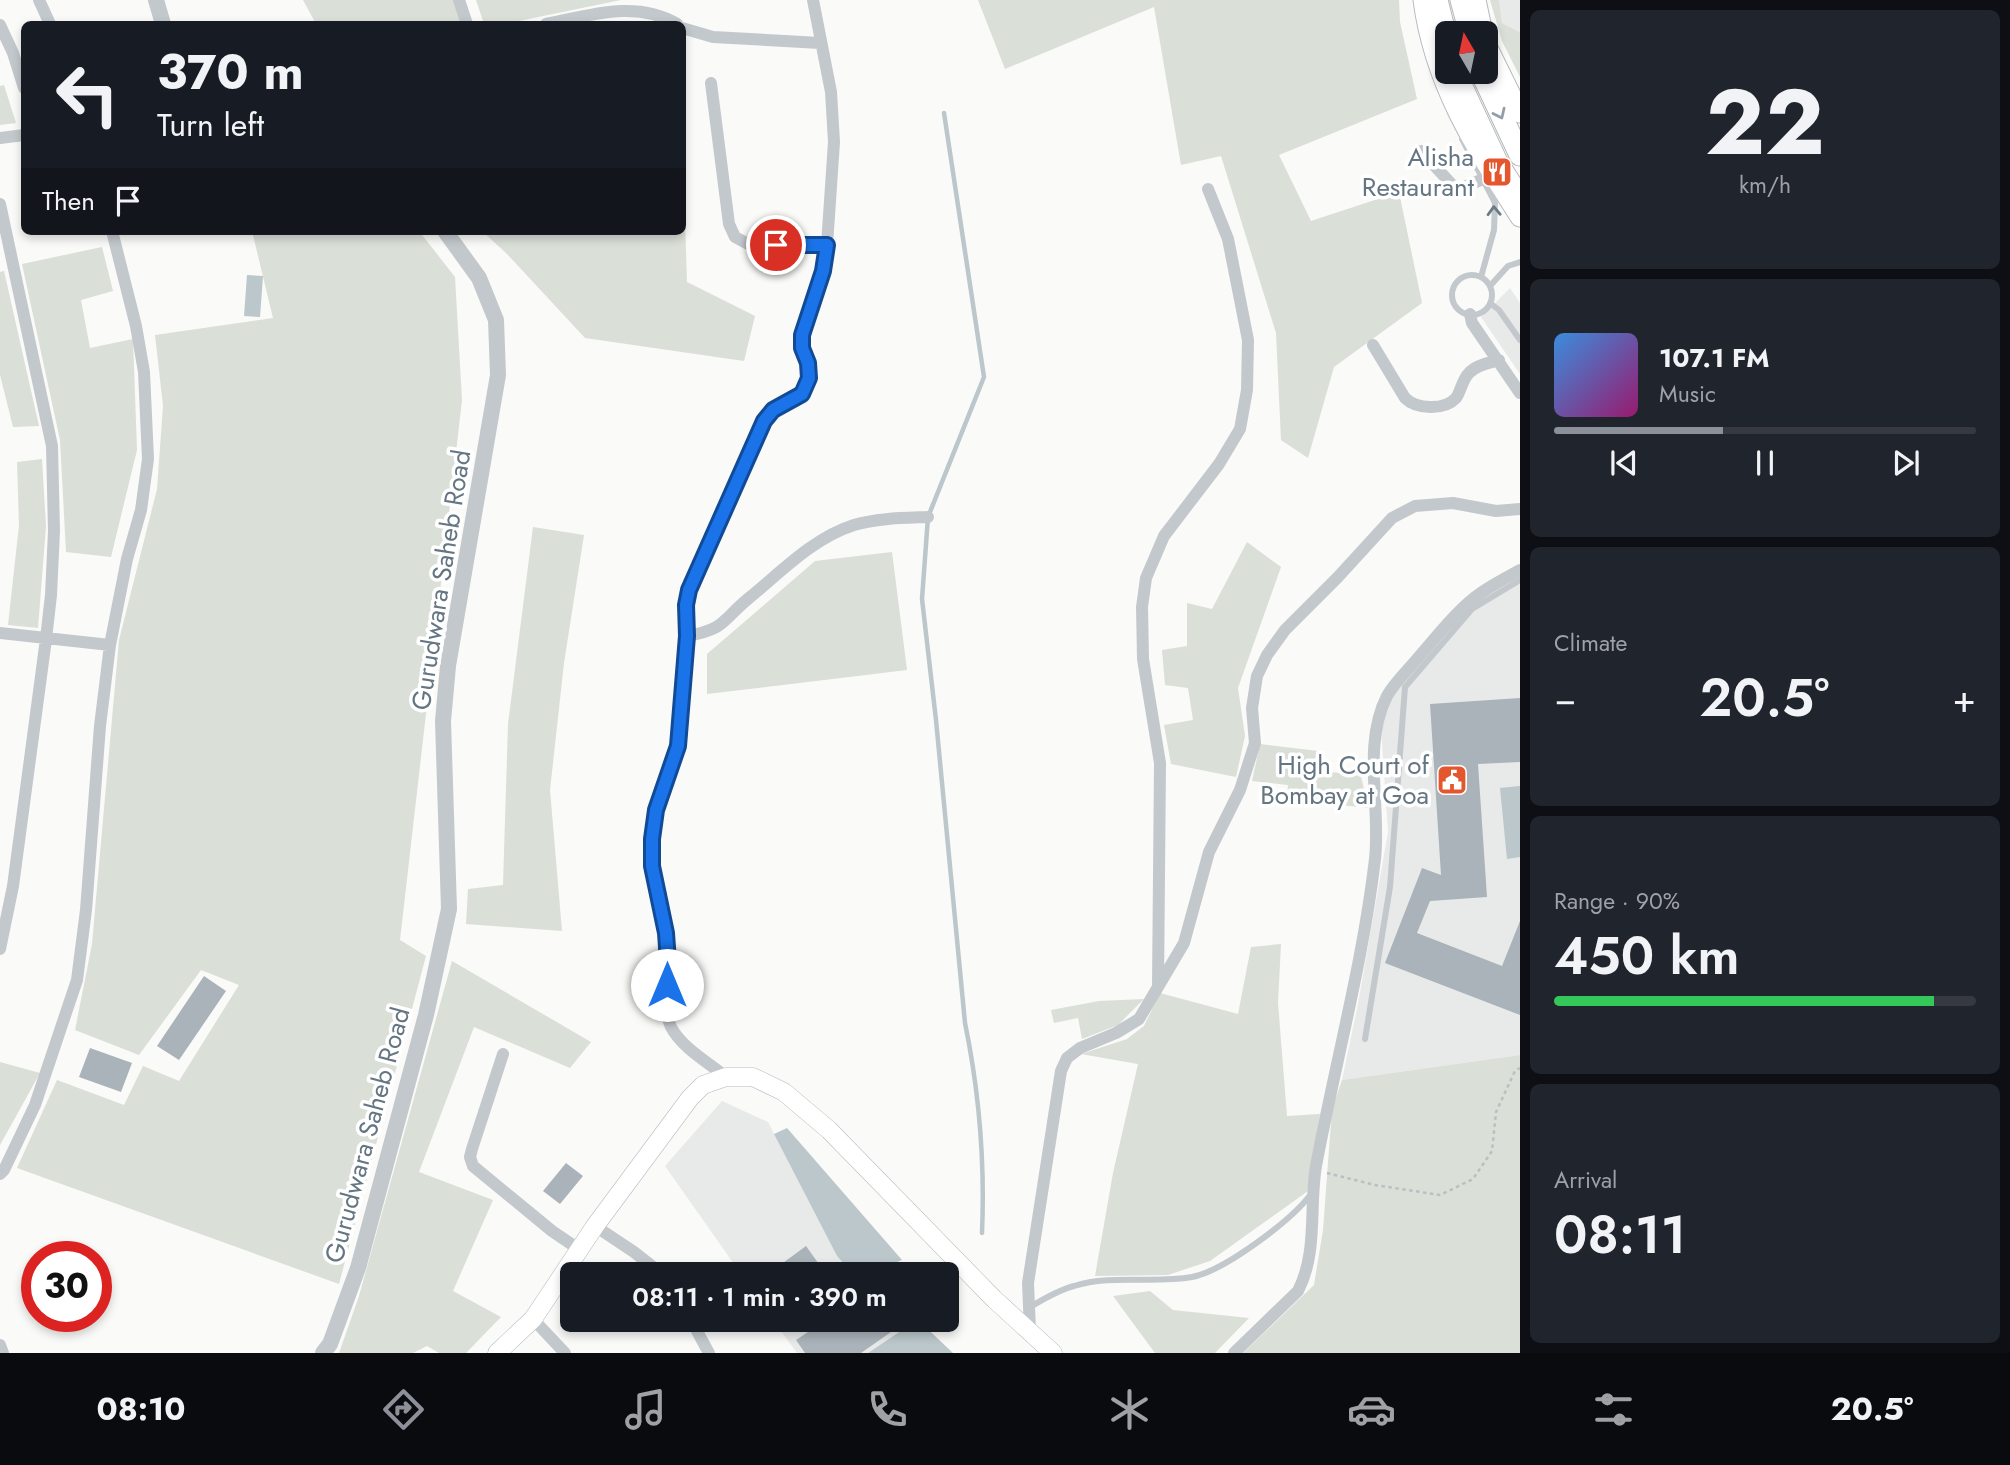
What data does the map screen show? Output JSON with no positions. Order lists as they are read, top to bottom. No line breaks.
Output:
{"streets":{"street":["Gurudwara Saheb Road"]},"places":{"restaurant":["Alisha Restaurant"],"public building":["High Court of Bombay at Goa"]},"north":"top","page":{"tile":[["22","km/h"],"Climate",["Range · 90%","450 km"],["Arrival","08:11"]],"turn":["370 m","Turn left"],"then":"Then","song":["107.1 FM","Music"],"heat":["−","20.5°","+"],"limit":"30","trip":"08:11 · 1 min · 390 m","tabs":["08:10","20.5°"]}}
